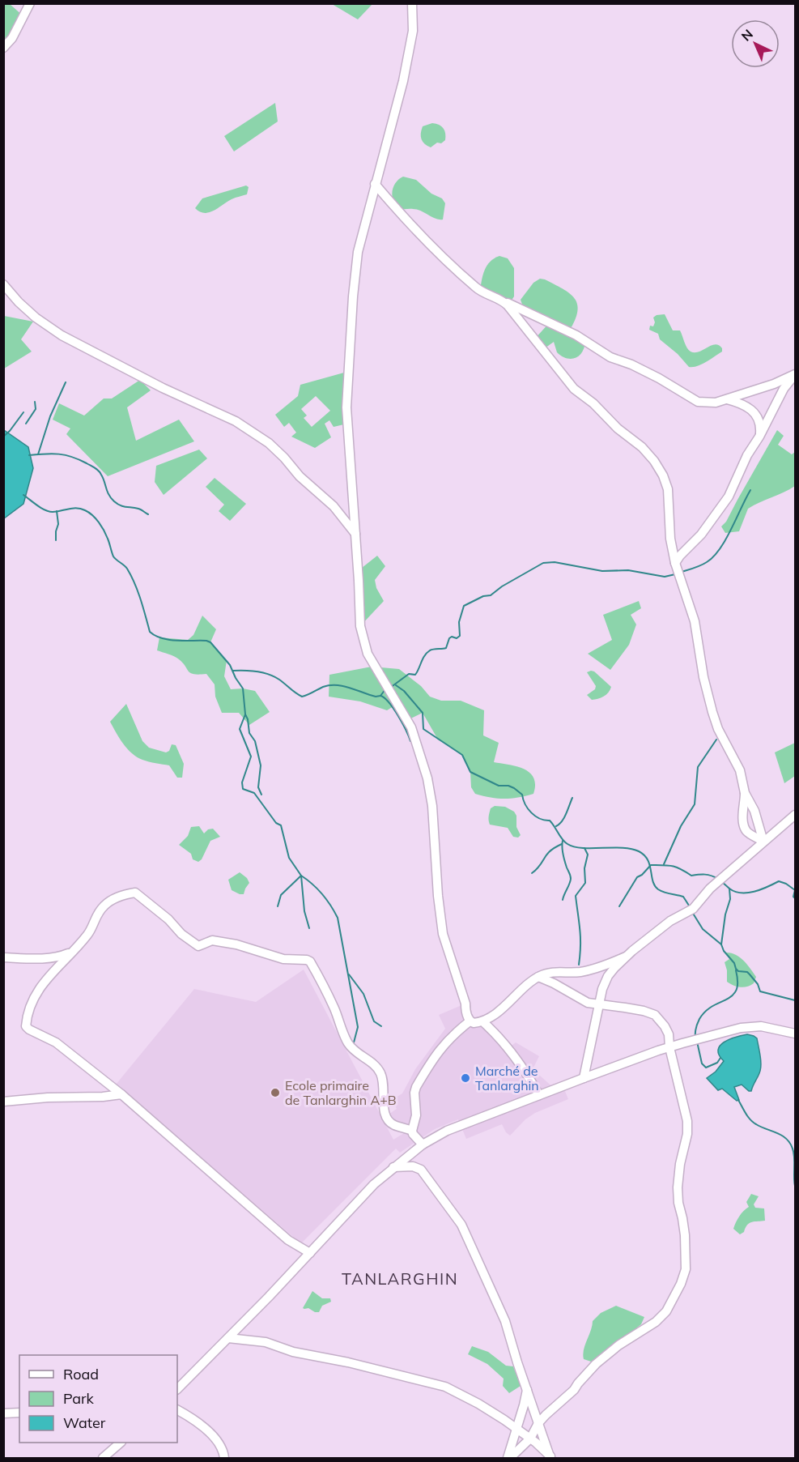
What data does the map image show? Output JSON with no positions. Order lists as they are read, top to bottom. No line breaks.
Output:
{"districts":["TANLARGHIN"],"places":["Marché de Tanlarghin","Ecole primaire de Tanlarghin A+B"],"legend":["Road","Park","Water"],"north":"top left"}
